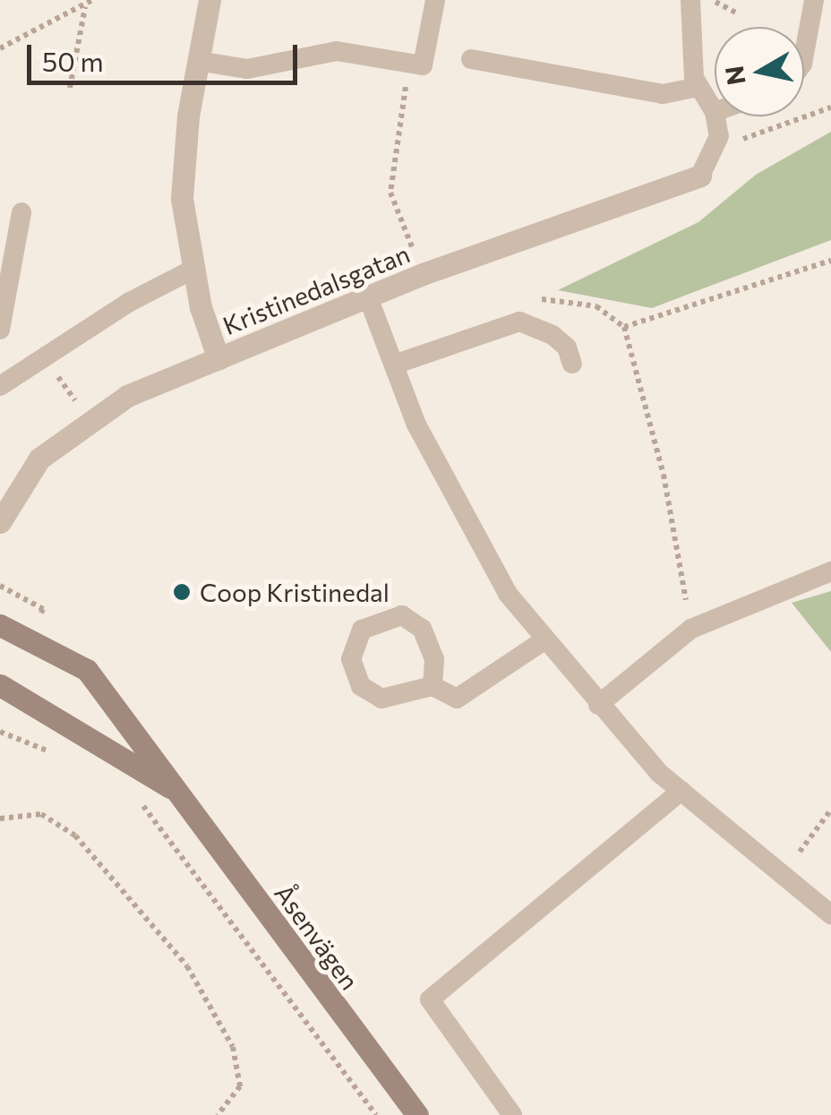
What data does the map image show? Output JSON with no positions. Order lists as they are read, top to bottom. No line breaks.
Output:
{"streets":{"street":["Kristinedalsgatan","Åsenvägen"]},"places":["Coop Kristinedal"],"scale_bar":"50 m","north":"left"}
